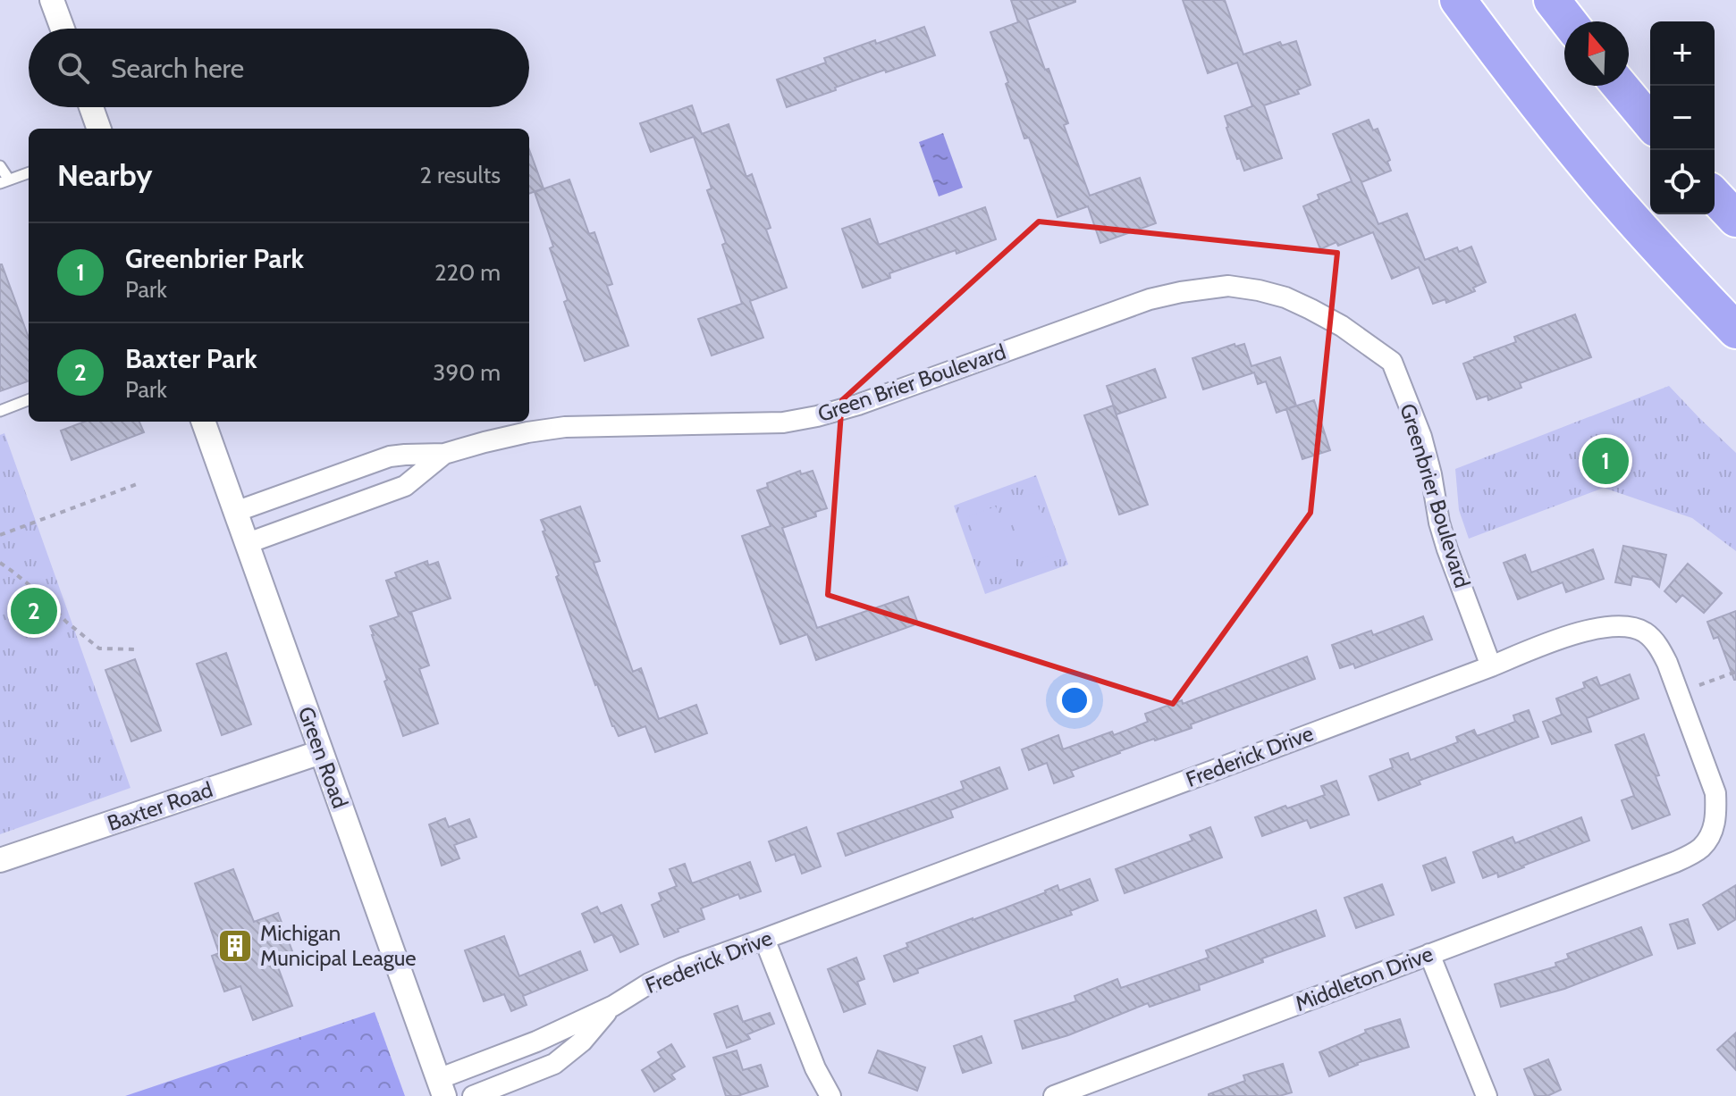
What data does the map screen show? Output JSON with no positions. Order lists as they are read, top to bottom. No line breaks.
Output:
{"streets":{"street":["Green Brier Boulevard","Greenbrier Boulevard","Frederick Drive","Green Road","Baxter Road","Middleton Drive"]},"crossings":[["Green Brier Boulevard","Greenbrier Boulevard"],["Green Brier Boulevard","Green Road"],["Greenbrier Boulevard","Frederick Drive"],["Frederick Drive","Green Road"],["Frederick Drive","Middleton Drive"],["Green Road","Baxter Road"]],"places":{"building":["Michigan Municipal League"]},"north":"top","page":{"map_buttons":["+","−"],"search":"Search here","heading":["Nearby","2 results"],"list":[{"mark":"1","name":"Greenbrier Park","note":"Park","value":"220 m"},{"mark":"2","name":"Baxter Park","note":"Park","value":"390 m"}],"pins":["1","2"]}}
